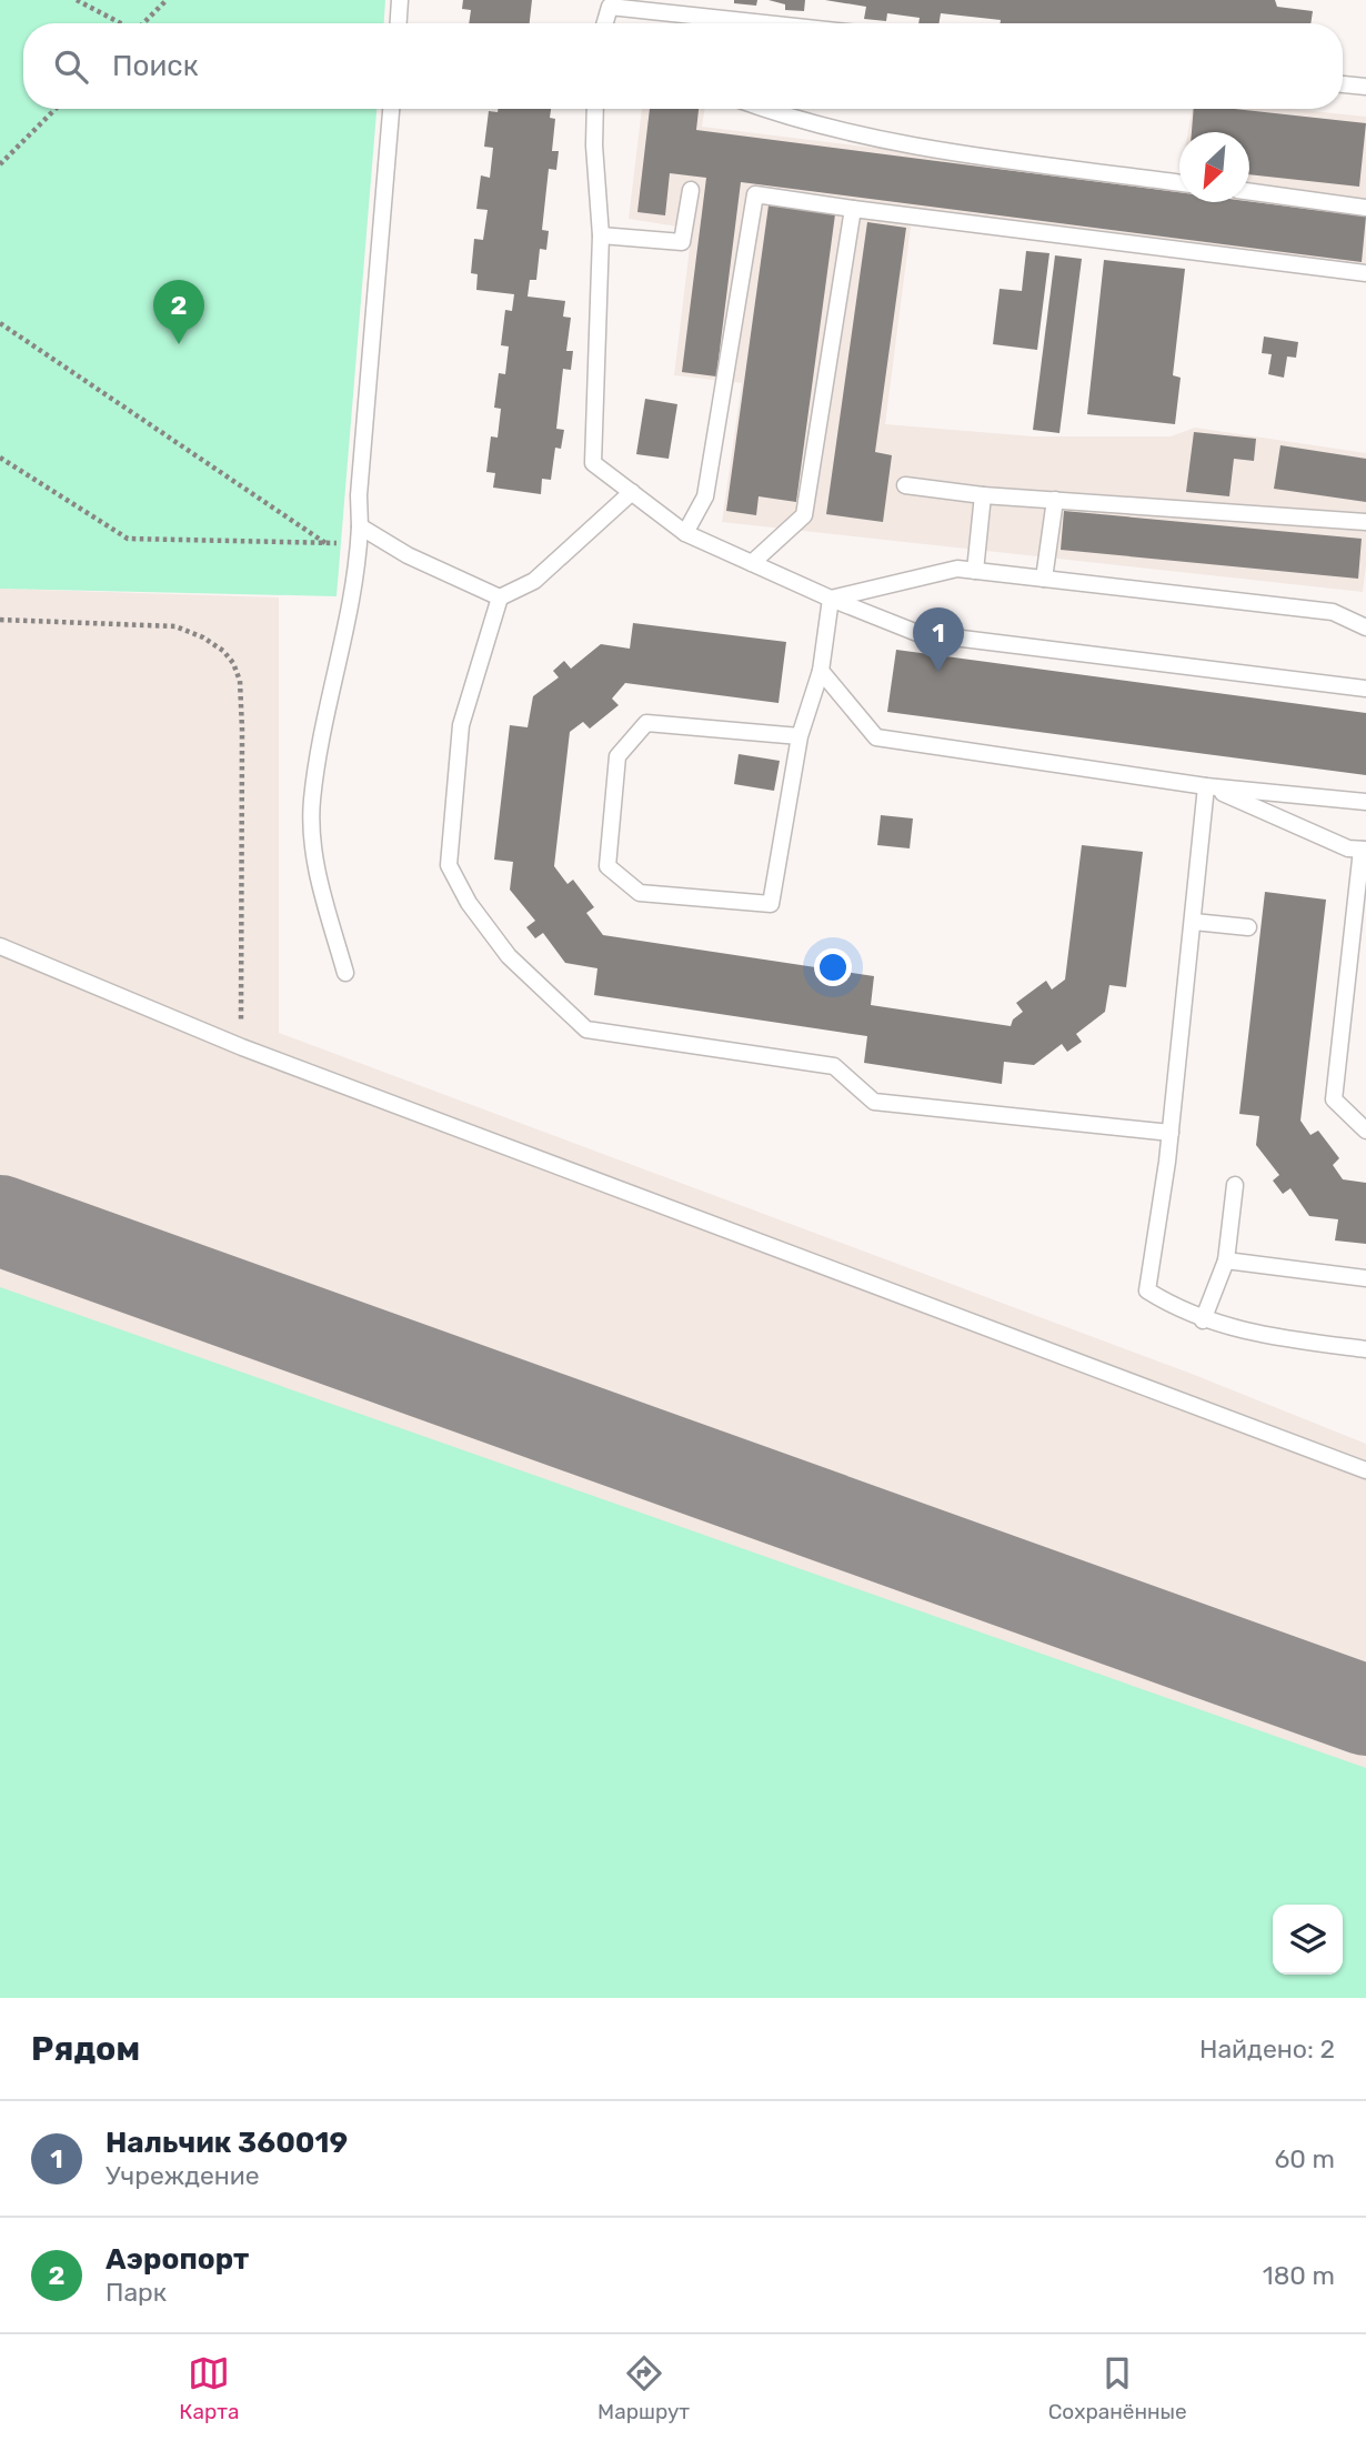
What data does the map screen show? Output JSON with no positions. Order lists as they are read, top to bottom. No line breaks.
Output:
{"north":"bottom left","page":{"search":"Поиск","pins":["2","1"],"heading":["Рядом","Найдено: 2"],"list":[{"mark":"1","name":"Нальчик 360019","note":"Учреждение","value":"60 m"},{"mark":"2","name":"Аэропорт","note":"Парк","value":"180 m"}],"nav":["Карта","Маршрут","Сохранённые"]}}
